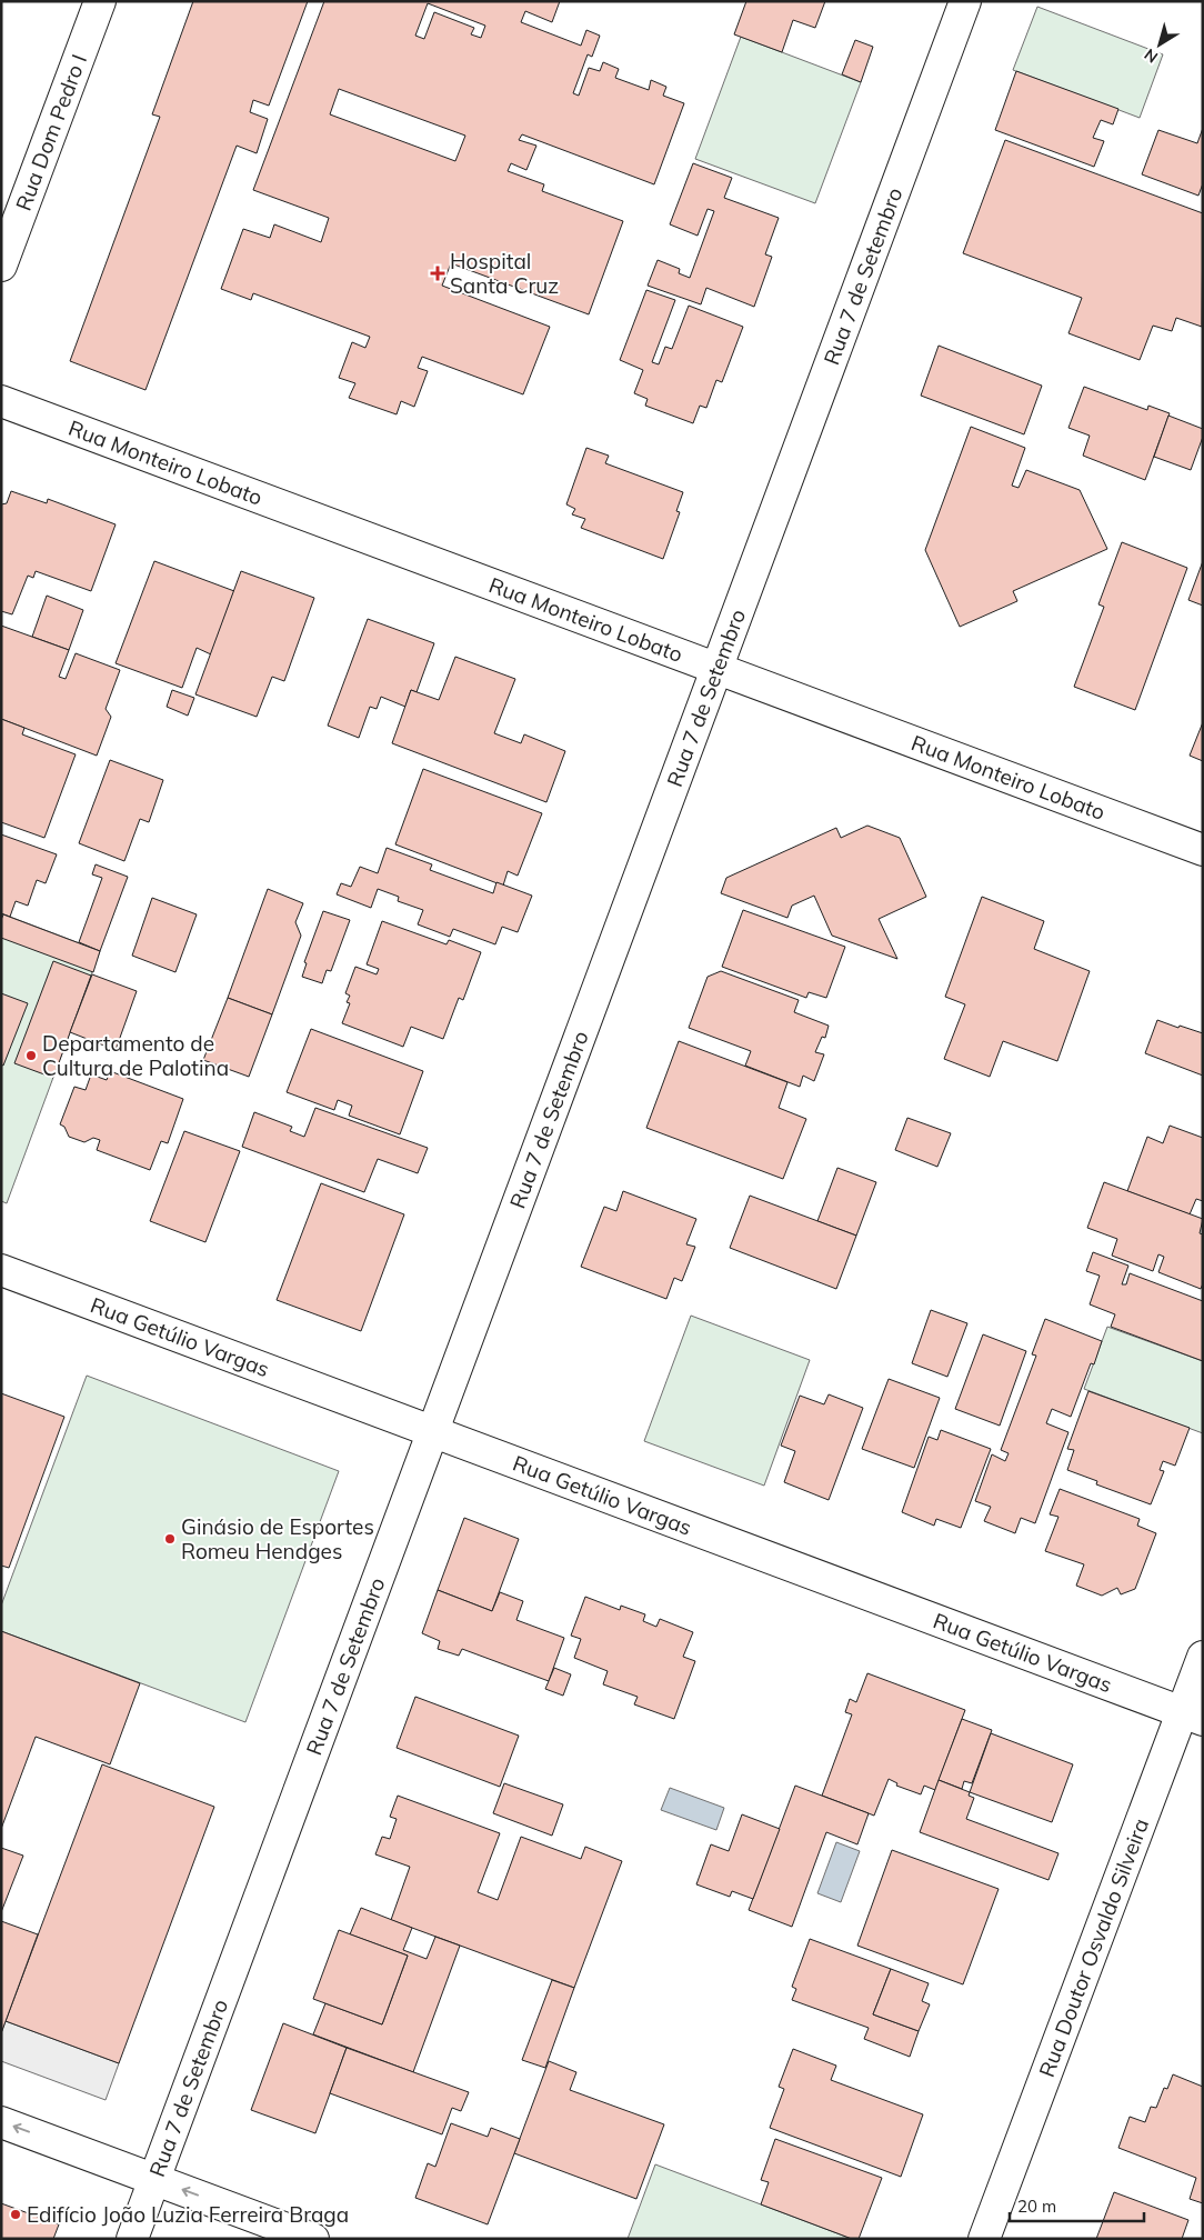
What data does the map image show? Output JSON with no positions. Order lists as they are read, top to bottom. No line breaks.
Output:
{"streets":{"street":["Rua Dom Pedro I","Rua 7 de Setembro","Rua Monteiro Lobato","Rua Getúlio Vargas","Rua Doutor Osvaldo Silveira"]},"crossings":[["Rua 7 de Setembro","Rua Monteiro Lobato"],["Rua 7 de Setembro","Rua Getúlio Vargas"],["Rua Getúlio Vargas","Rua Doutor Osvaldo Silveira"]],"places":{"health":["Hospital Santa Cruz"],"other":["Departamento de Cultura de Palotina","Ginásio de Esportes Romeu Hendges","Edifício João Luzia Ferreira Braga"]},"scale_bar":"20 m","north":"bottom left"}
